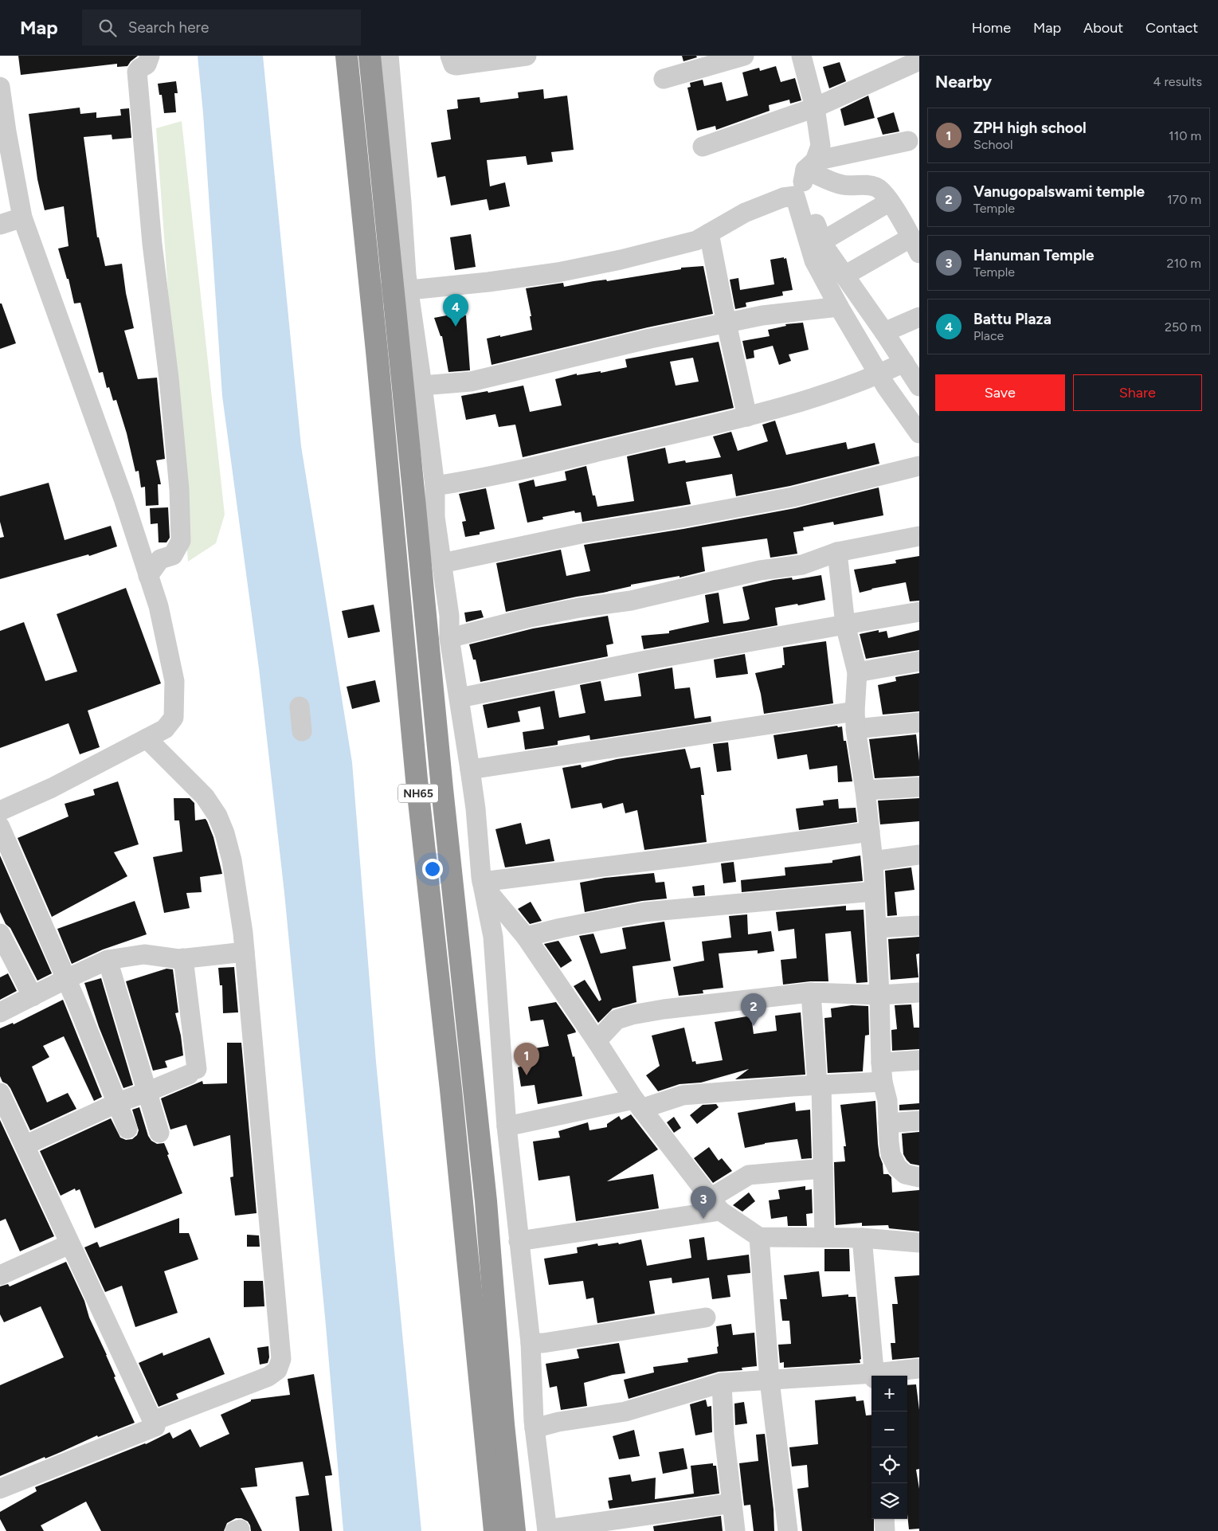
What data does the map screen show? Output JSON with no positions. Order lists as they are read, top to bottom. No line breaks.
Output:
{"streets":{"highway":["NH65"]},"page":{"header":"Map","search":"Search here","nav":["Home","Map","About","Contact"],"heading":["Nearby","4 results"],"list":[{"mark":"1","name":"ZPH high school","note":"School","value":"110 m"},{"mark":"2","name":"Vanugopalswami temple","note":"Temple","value":"170 m"},{"mark":"3","name":"Hanuman Temple","note":"Temple","value":"210 m"},{"mark":"4","name":"Battu Plaza","note":"Place","value":"250 m"}],"pins":["4","2","1","3"],"buttons":["Save","Share"],"map_buttons":["+","−"]}}
